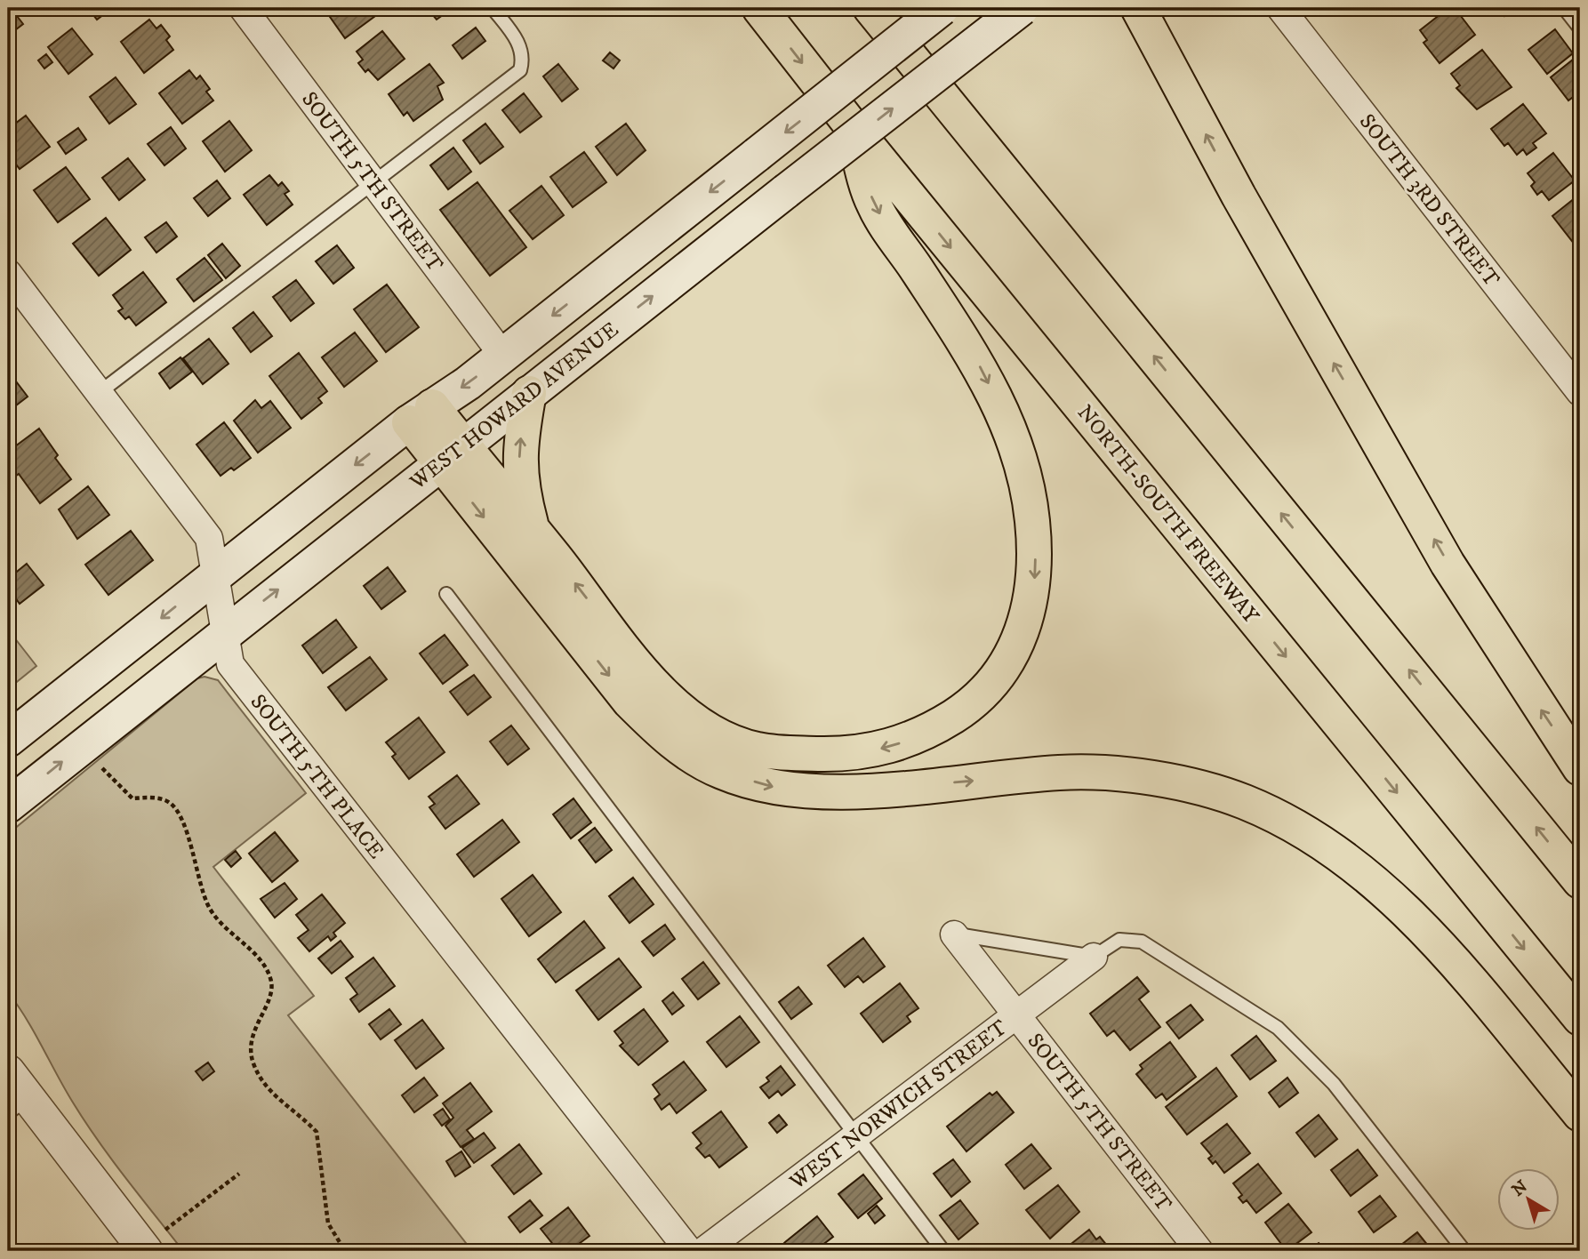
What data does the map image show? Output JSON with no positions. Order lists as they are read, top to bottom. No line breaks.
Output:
{"streets":{"highway":["NORTH-SOUTH FREEWAY"],"main road":["WEST HOWARD AVENUE"],"street":["SOUTH 5TH STREET","SOUTH 3RD STREET","SOUTH 5TH PLACE","WEST NORWICH STREET"]},"crossings":[["SOUTH 5TH STREET","WEST NORWICH STREET"],["WEST HOWARD AVENUE","SOUTH 5TH PLACE"]],"north":"top left"}
